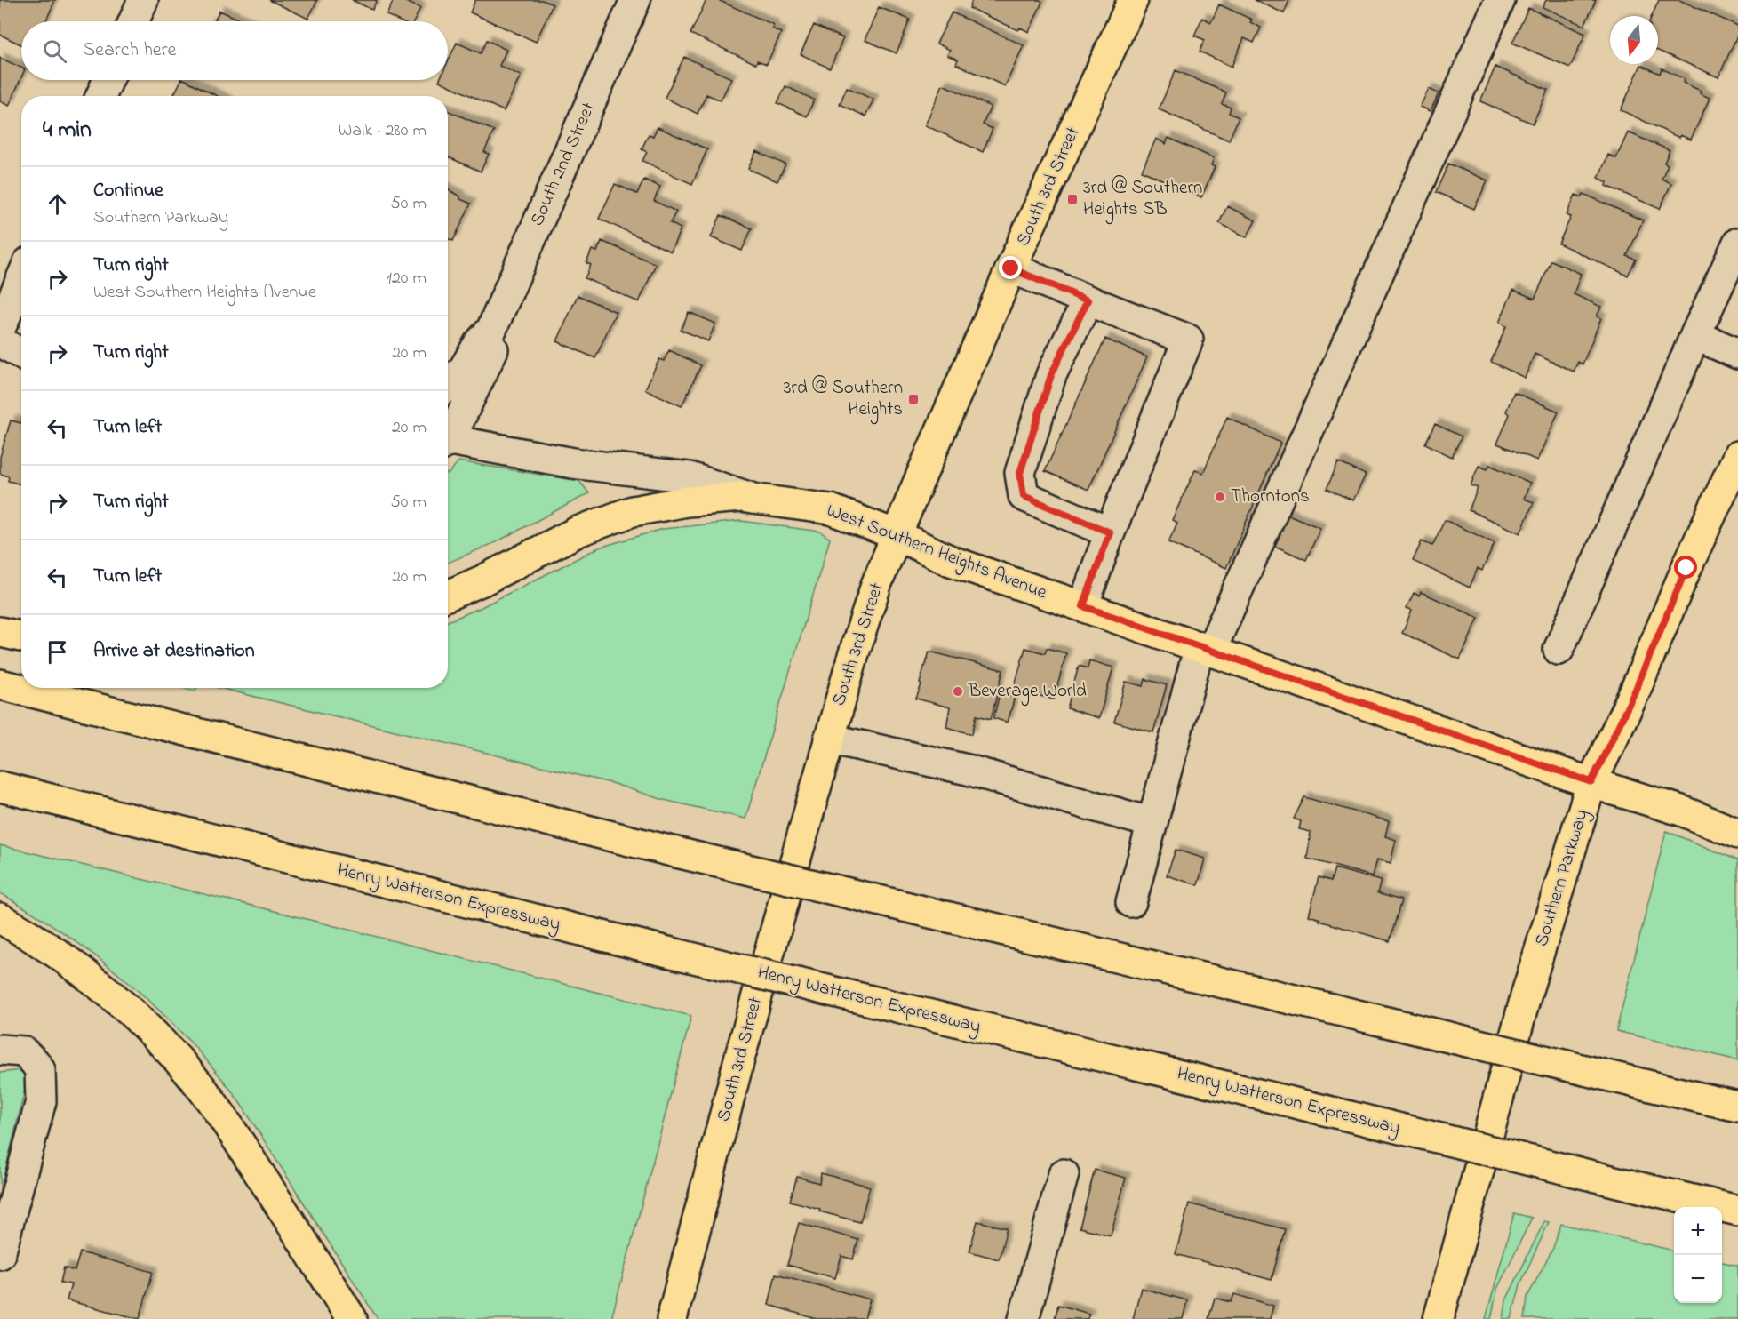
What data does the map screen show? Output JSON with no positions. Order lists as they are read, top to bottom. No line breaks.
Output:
{"streets":{"main road":["South 3rd Street","West Southern Heights Avenue","Southern Parkway","Henry Watterson Expressway"],"street":["South 2nd Street"]},"crossings":[["South 3rd Street","West Southern Heights Avenue"],["West Southern Heights Avenue","Southern Parkway"]],"places":{"transit":["3rd @ Southern Heights SB","3rd @ Southern Heights"],"other":["Thorntons","Beverage World"]},"north":"bottom","page":{"search":"Search here","heading":["4 min","Walk · 280 m"],"list":[["Continue","Southern Parkway","50 m"],["Turn right","West Southern Heights Avenue","120 m"],["Turn right","20 m"],["Turn left","20 m"],["Turn right","50 m"],["Turn left","20 m"],"Arrive at destination"],"map_buttons":["+","−"]}}
